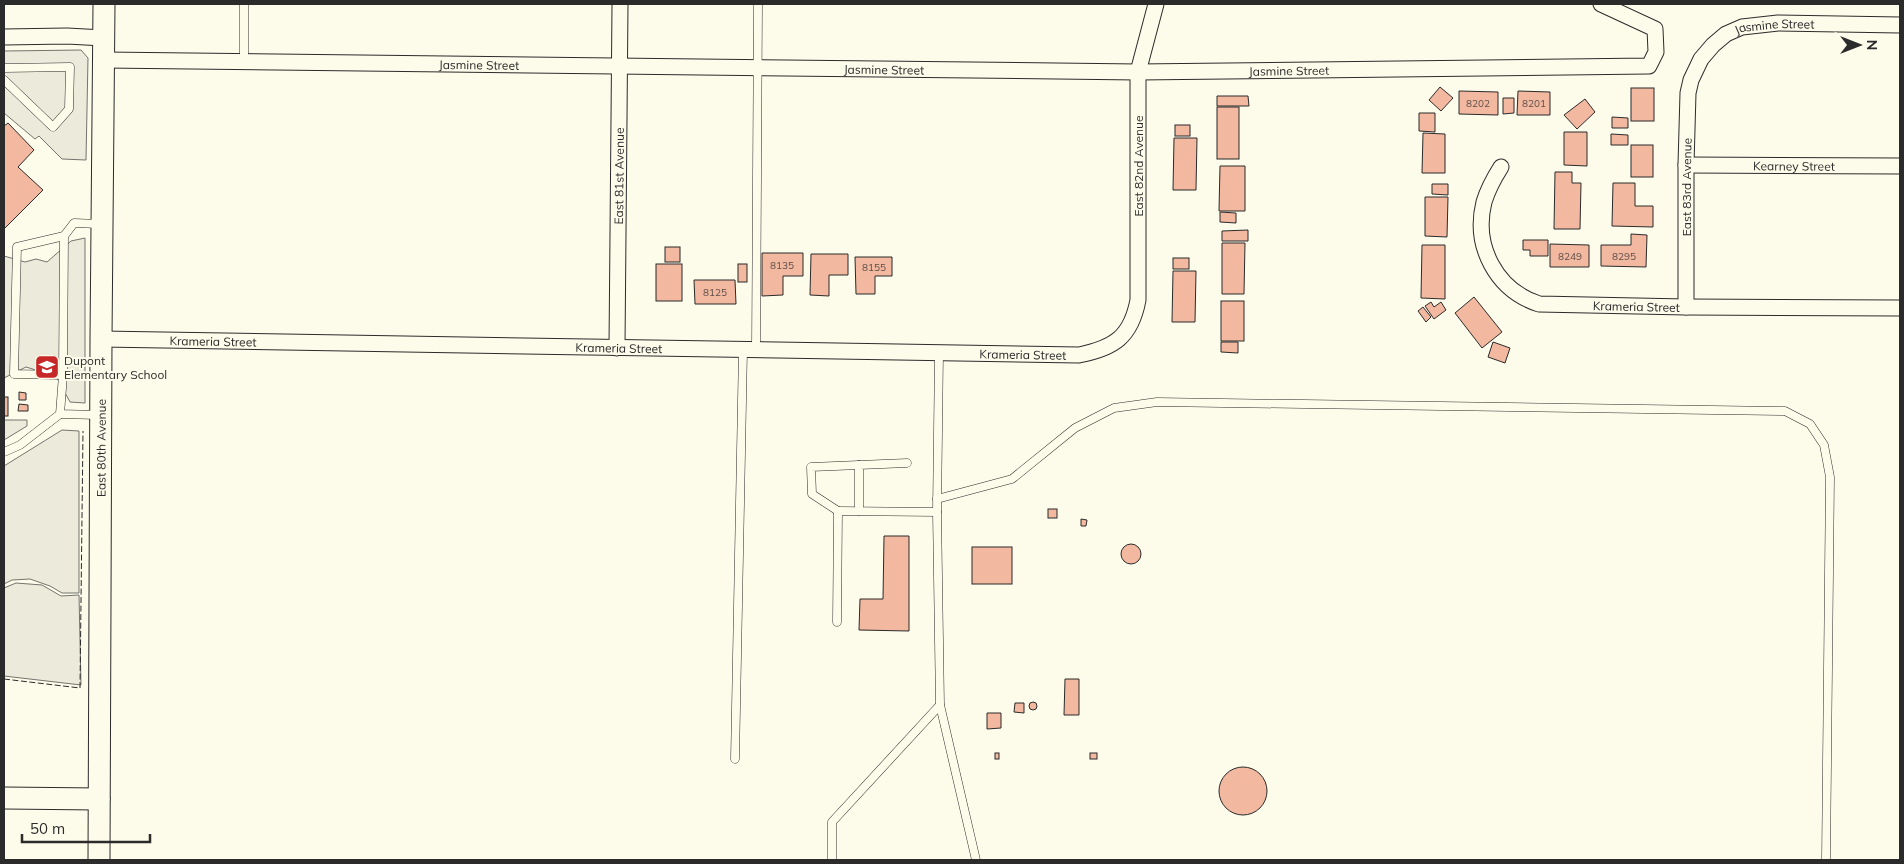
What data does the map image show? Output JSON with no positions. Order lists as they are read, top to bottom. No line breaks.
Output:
{"streets":{"street":["Jasmine Street","East 82nd Avenue","Kearney Street","East 81st Avenue","East 83rd Avenue","Krameria Street","East 80th Avenue"]},"crossings":[["Jasmine Street","East 82nd Avenue"],["Jasmine Street","East 81st Avenue"],["Jasmine Street","East 83rd Avenue"],["Jasmine Street","East 80th Avenue"],["East 82nd Avenue","Krameria Street"],["Kearney Street","East 83rd Avenue"],["East 81st Avenue","Krameria Street"],["East 83rd Avenue","Krameria Street"],["Krameria Street","East 80th Avenue"]],"places":{"school or university":["Dupont Elementary School"]},"house_numbers":["8202","8201","8249","8295","8135","8155","8125"],"scale_bar":"50 m","north":"right"}
